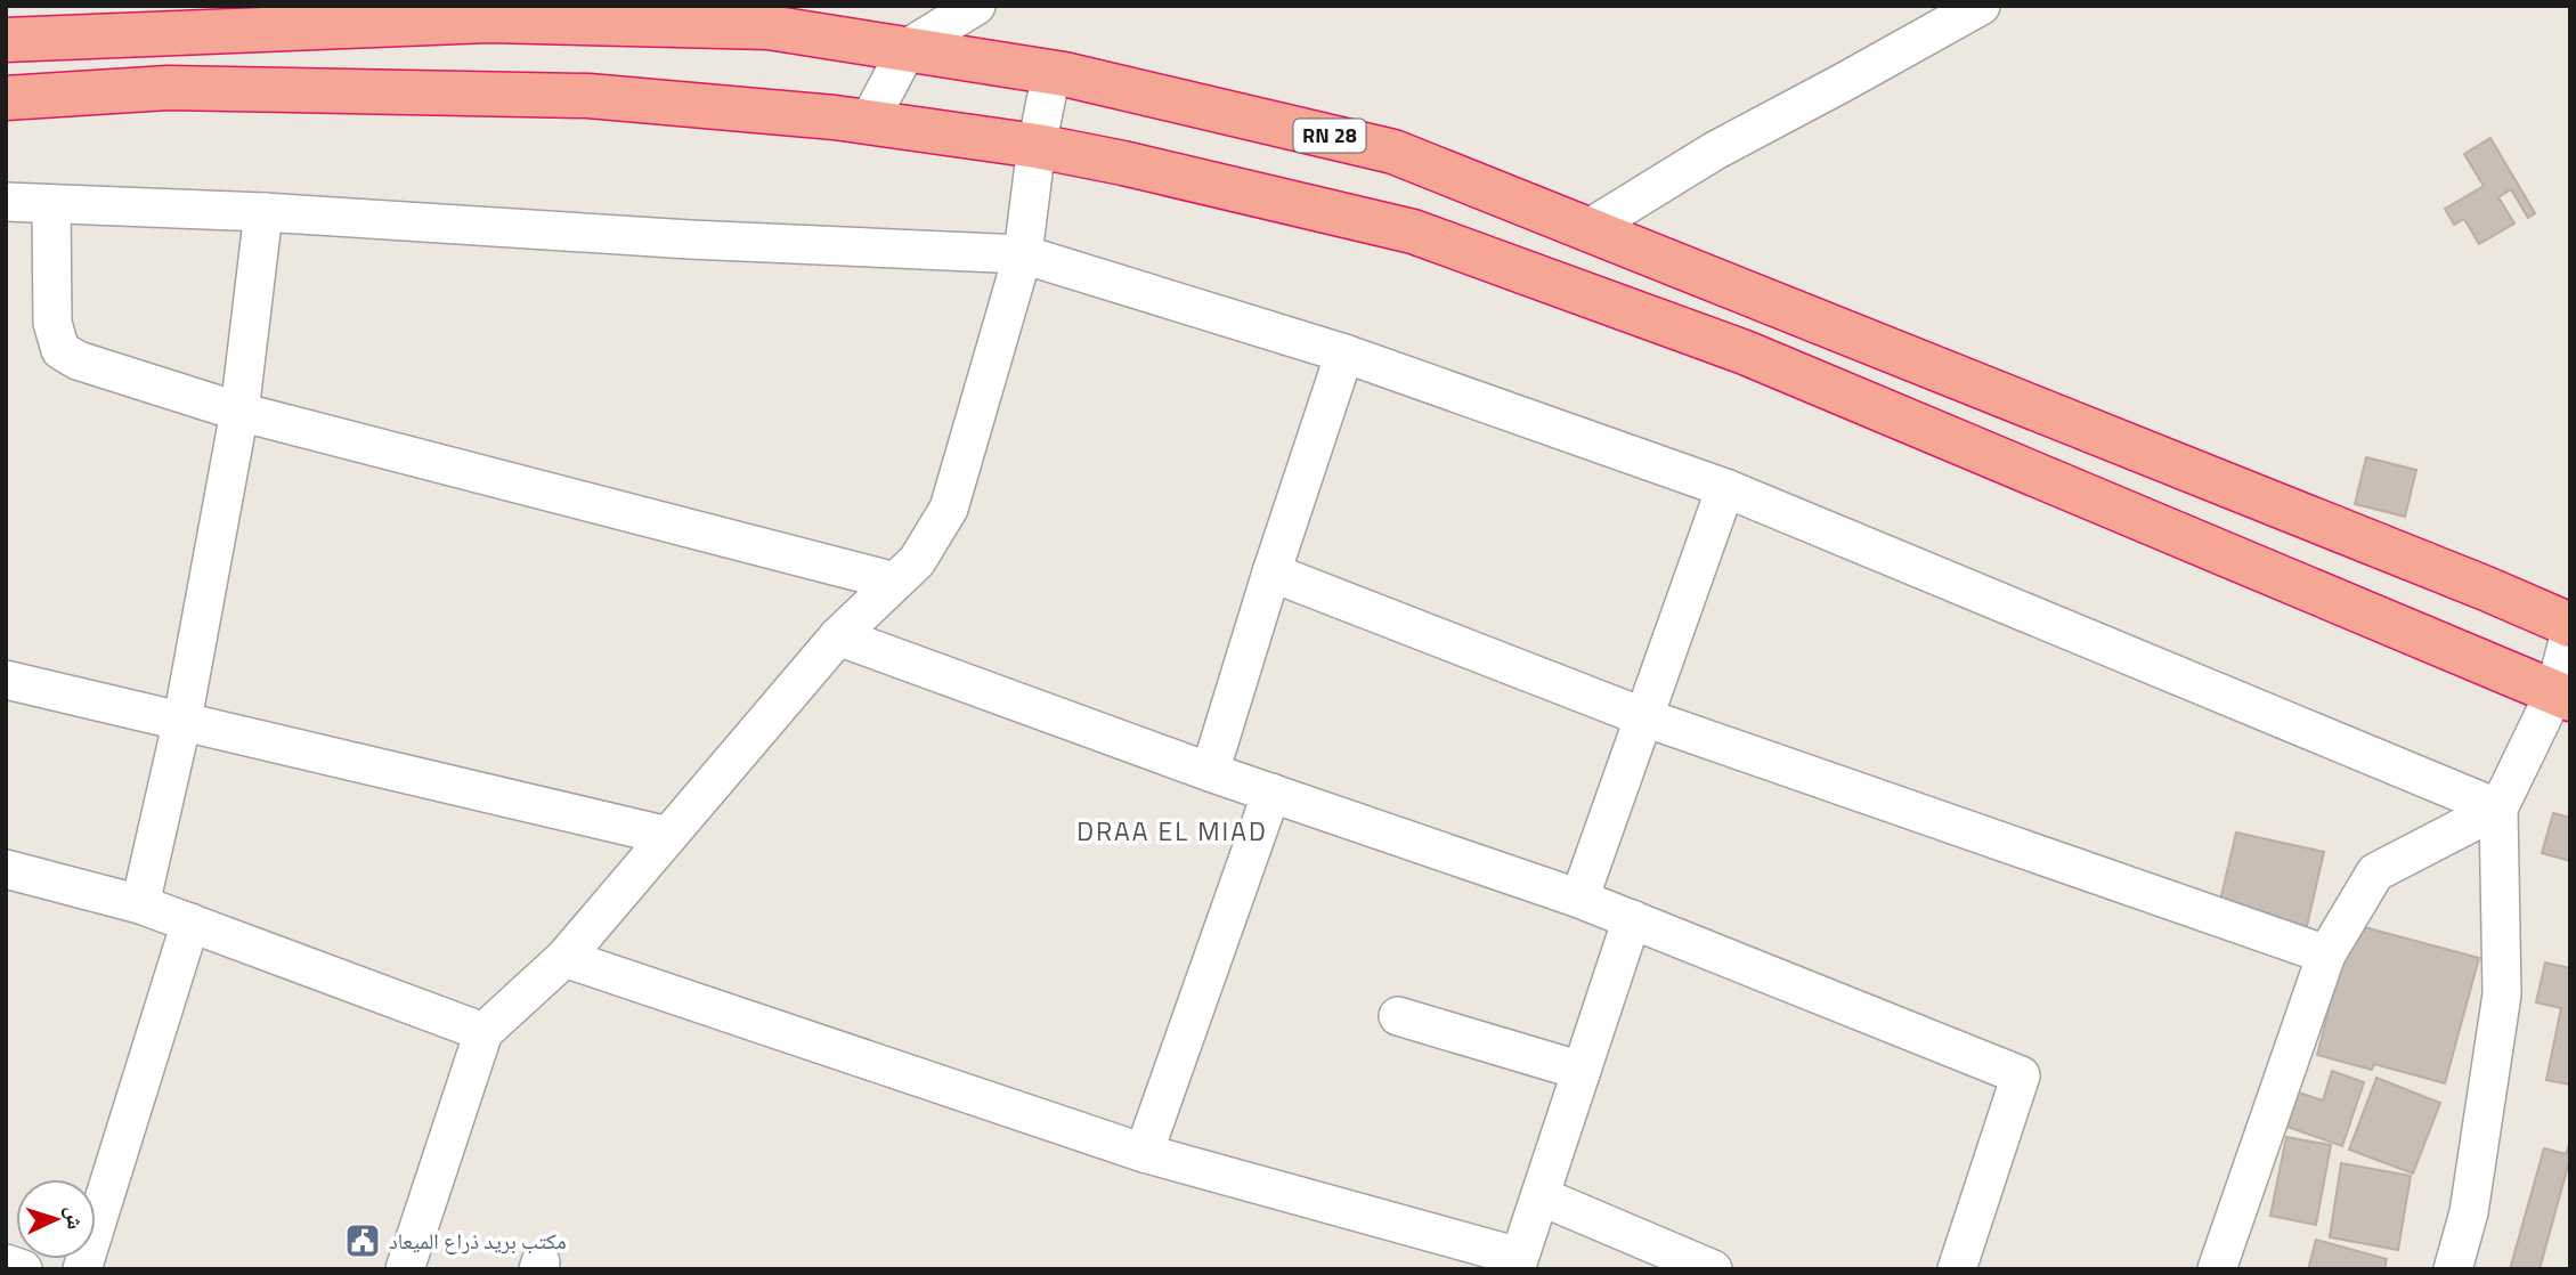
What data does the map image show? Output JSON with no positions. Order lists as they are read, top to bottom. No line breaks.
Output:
{"streets":{"highway":["RN 28"]},"districts":["DRAA EL MIAD"],"places":{"public building":["مكتب بريد ذراع الميعاد"]},"north":"right"}
